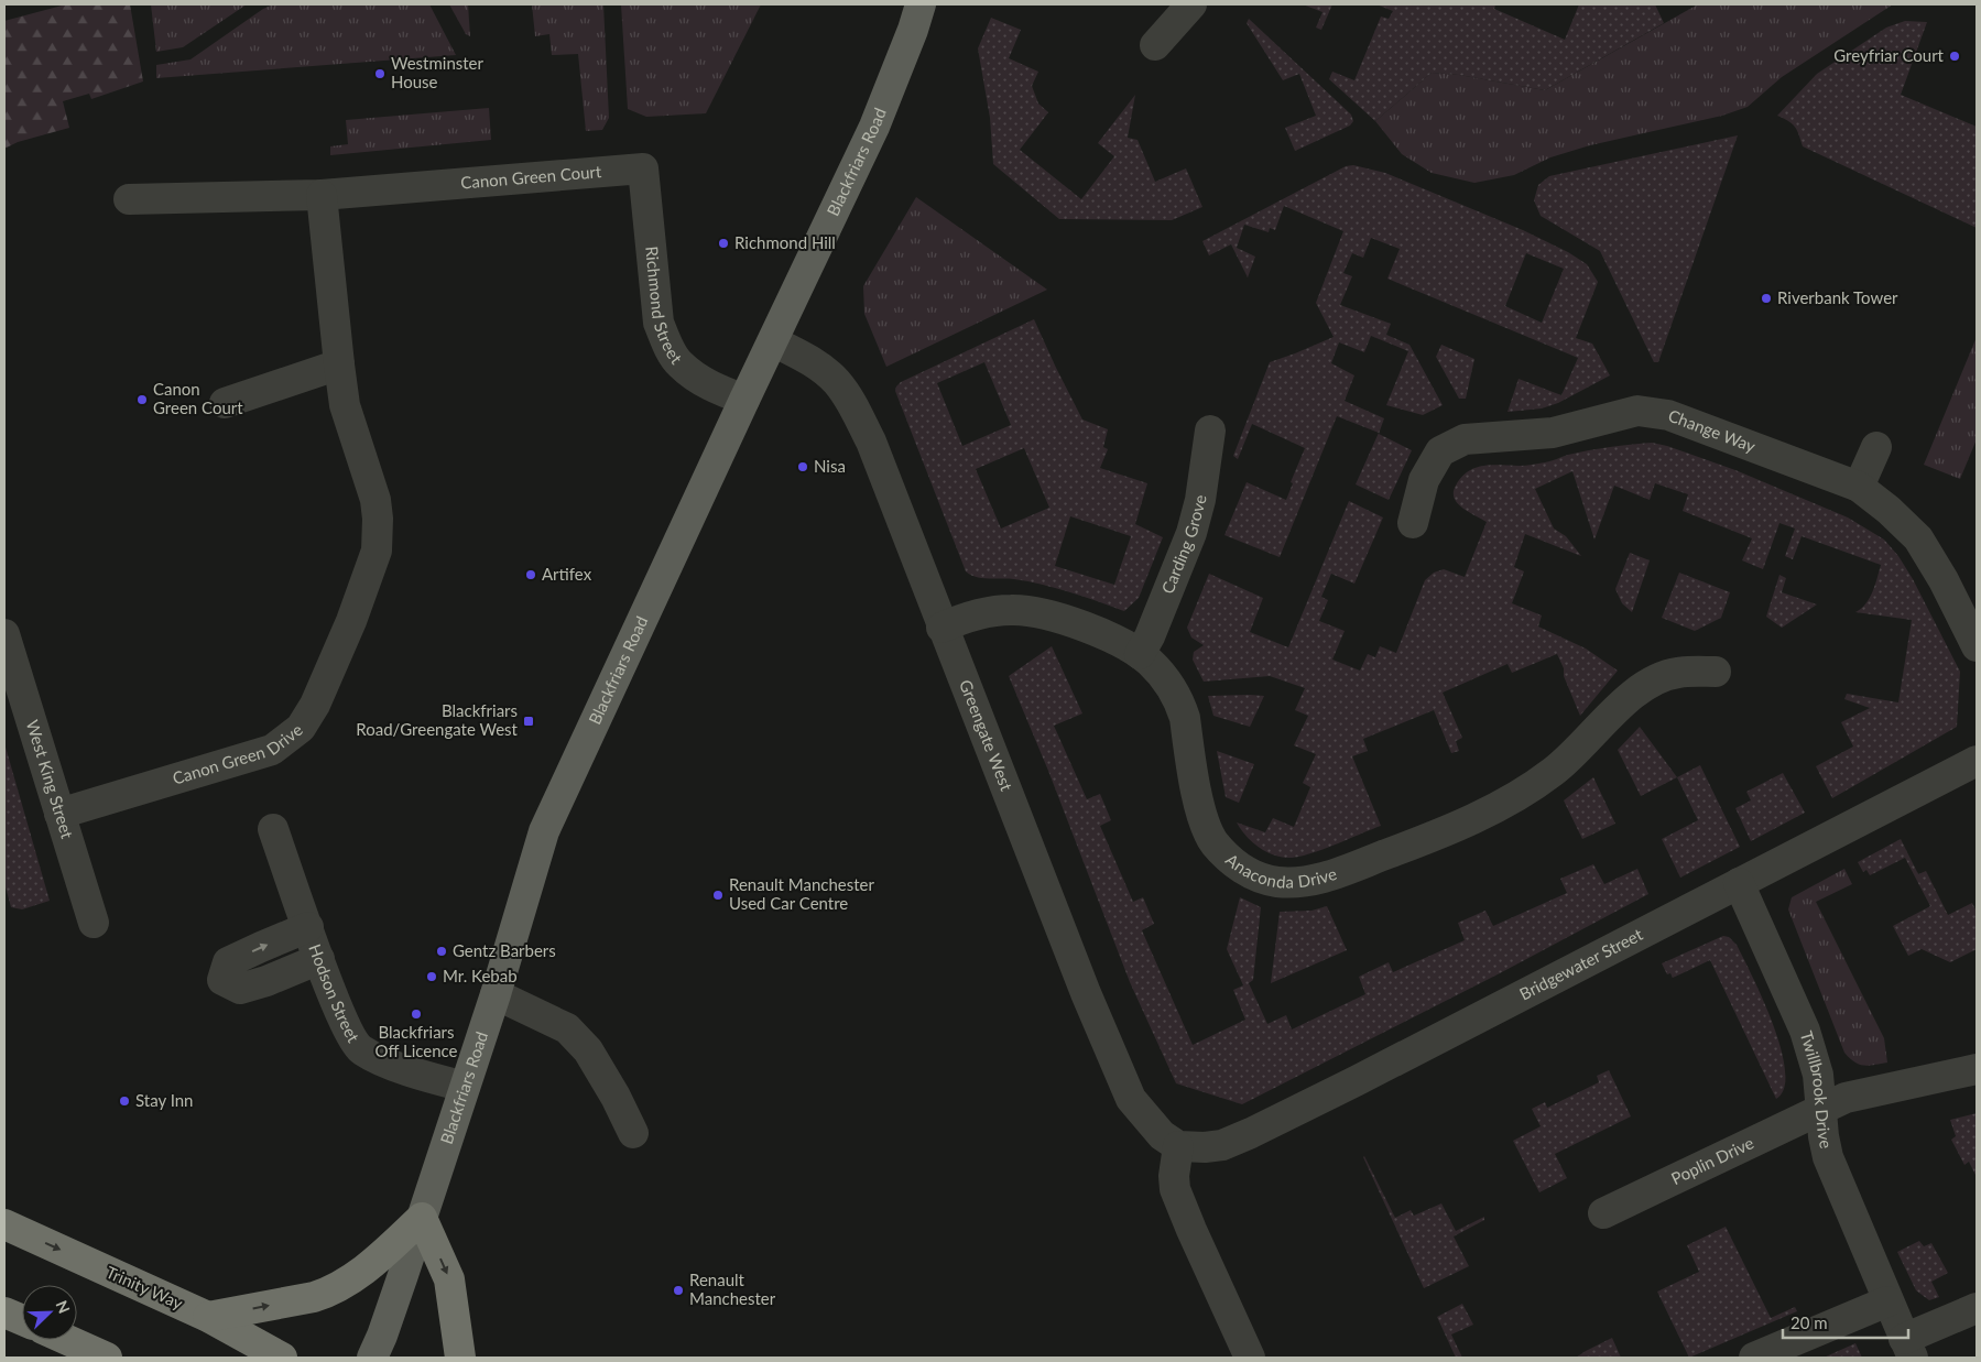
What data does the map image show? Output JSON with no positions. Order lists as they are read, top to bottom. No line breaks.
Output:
{"streets":{"highway":["Trinity Way"],"main road":["Blackfriars Road"],"street":["Canon Green Court","Richmond Street","Change Way","Carding Grove","Greengate West","Canon Green Drive","West King Street","Anaconda Drive","Bridgewater Street","Hodson Street","Twillbrook Drive","Poplin Drive"]},"crossings":[["Blackfriars Road","Richmond Street"],["Blackfriars Road","Greengate West"],["Blackfriars Road","Hodson Street"],["Canon Green Court","Richmond Street"],["Carding Grove","Anaconda Drive"],["Greengate West","Anaconda Drive"],["Greengate West","Bridgewater Street"],["Canon Green Drive","West King Street"],["Bridgewater Street","Twillbrook Drive"],["Twillbrook Drive","Poplin Drive"]],"one_way":["Trinity Way"],"places":{"other":["Greyfriar Court","Westminster House","Richmond Hill","Riverbank Tower","Canon Green Court","Nisa","Artifex","Renault Manchester Used Car Centre","Gentz Barbers","Mr. Kebab","Blackfriars Off Licence","Stay Inn","Renault Manchester"],"transit":["Blackfriars Road/Greengate West"]},"scale_bar":"20 m","north":"top right"}
